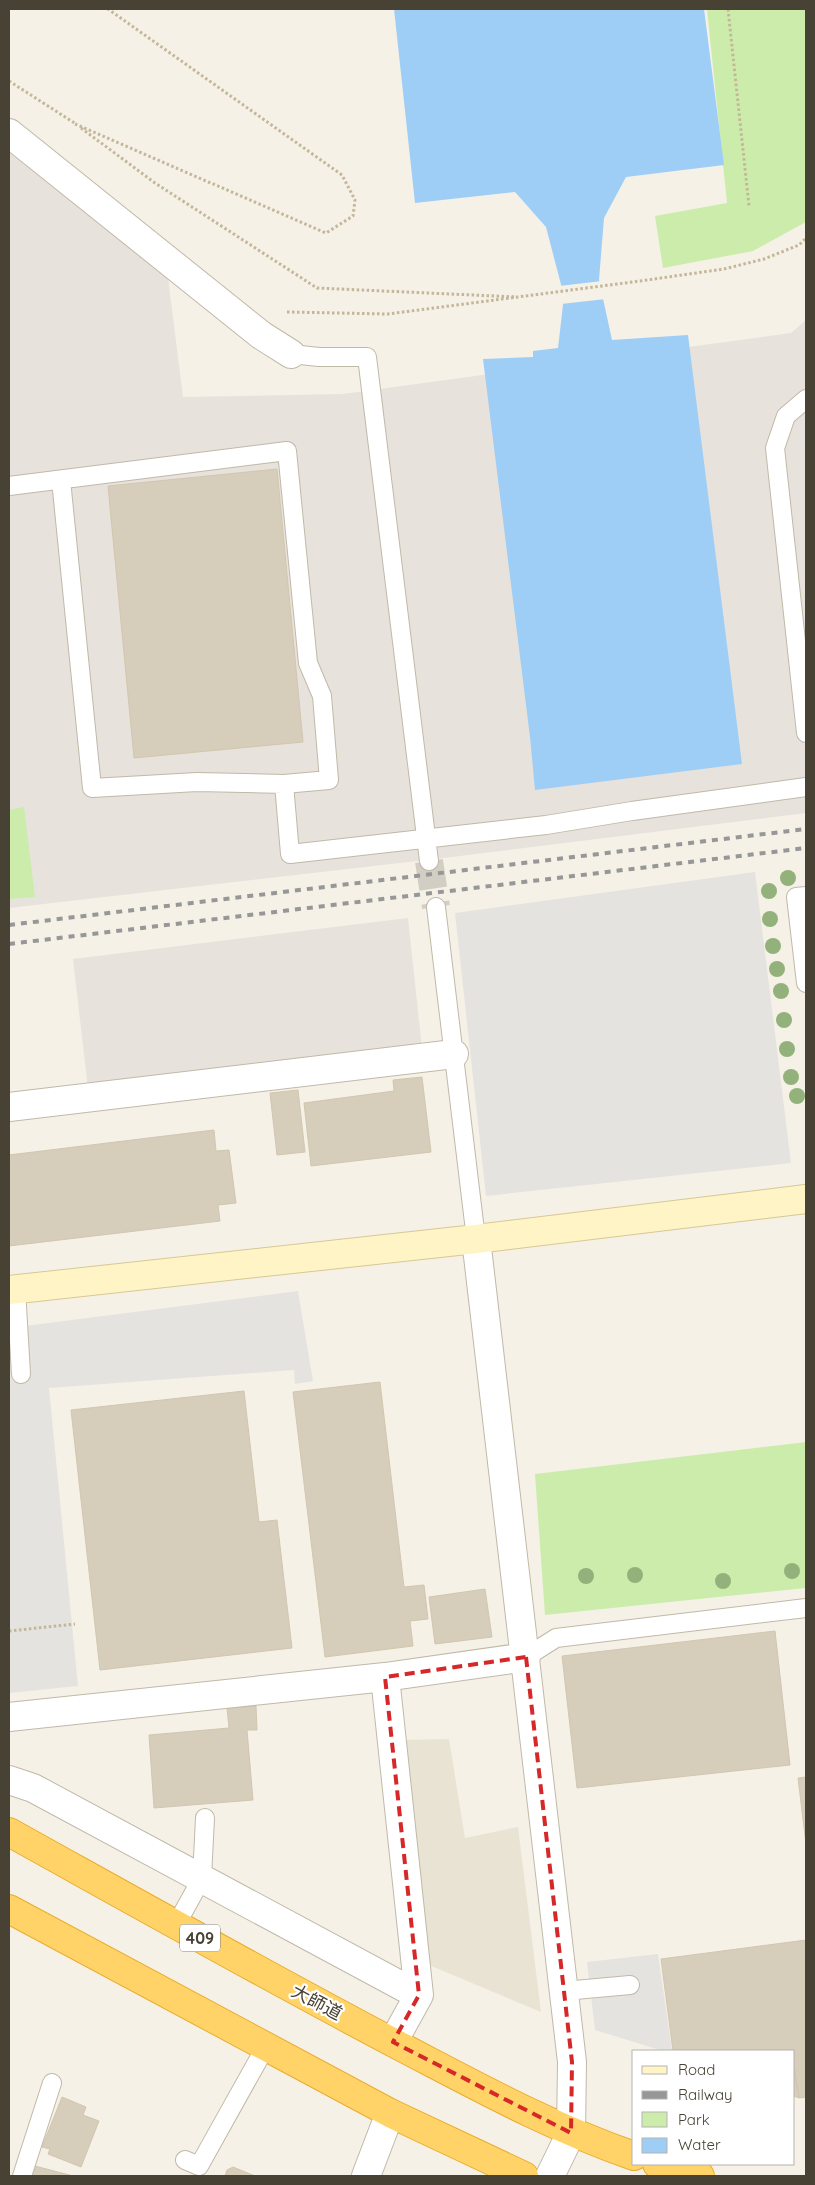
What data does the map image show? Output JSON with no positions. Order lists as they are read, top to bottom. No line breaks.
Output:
{"streets":{"highway":["409","大師道"]},"legend":["Road","Railway","Park","Water"]}
